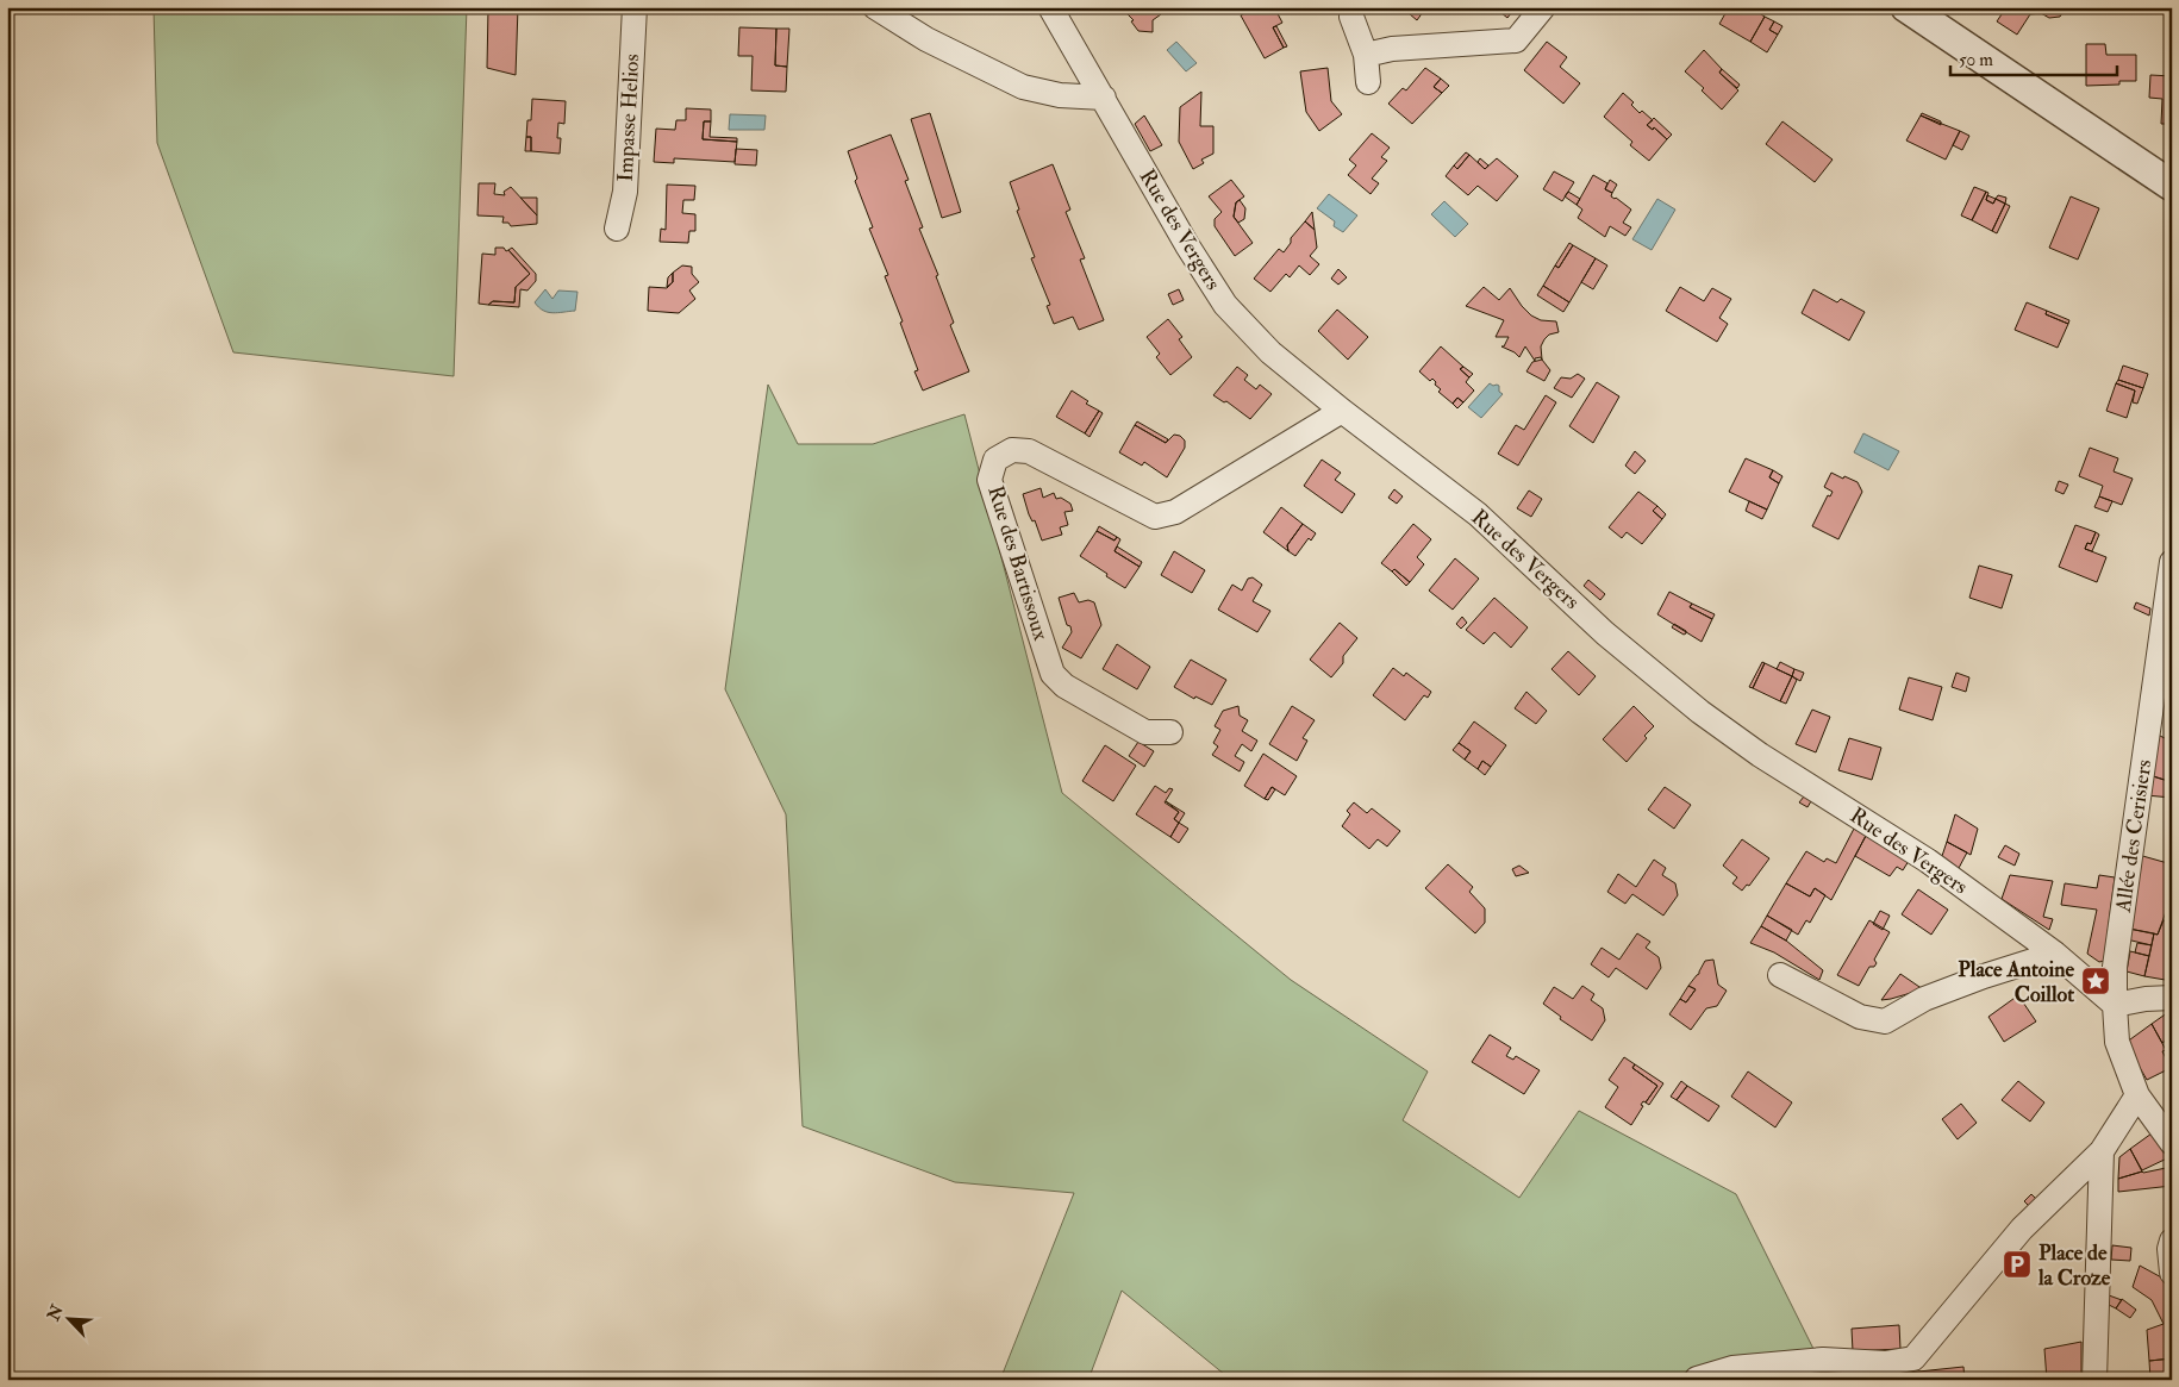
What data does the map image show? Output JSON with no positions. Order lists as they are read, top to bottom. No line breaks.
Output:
{"streets":{"street":["Impasse Helios","Rue des Vergers","Rue des Bartissoux","Allée des Cerisiers"]},"crossings":[["Rue des Vergers","Rue des Bartissoux"],["Rue des Vergers","Allée des Cerisiers"]],"places":{"place":["Place Antoine Coillot"],"parking":["Place de la Croze"]},"scale_bar":"50 m","north":"top left"}
